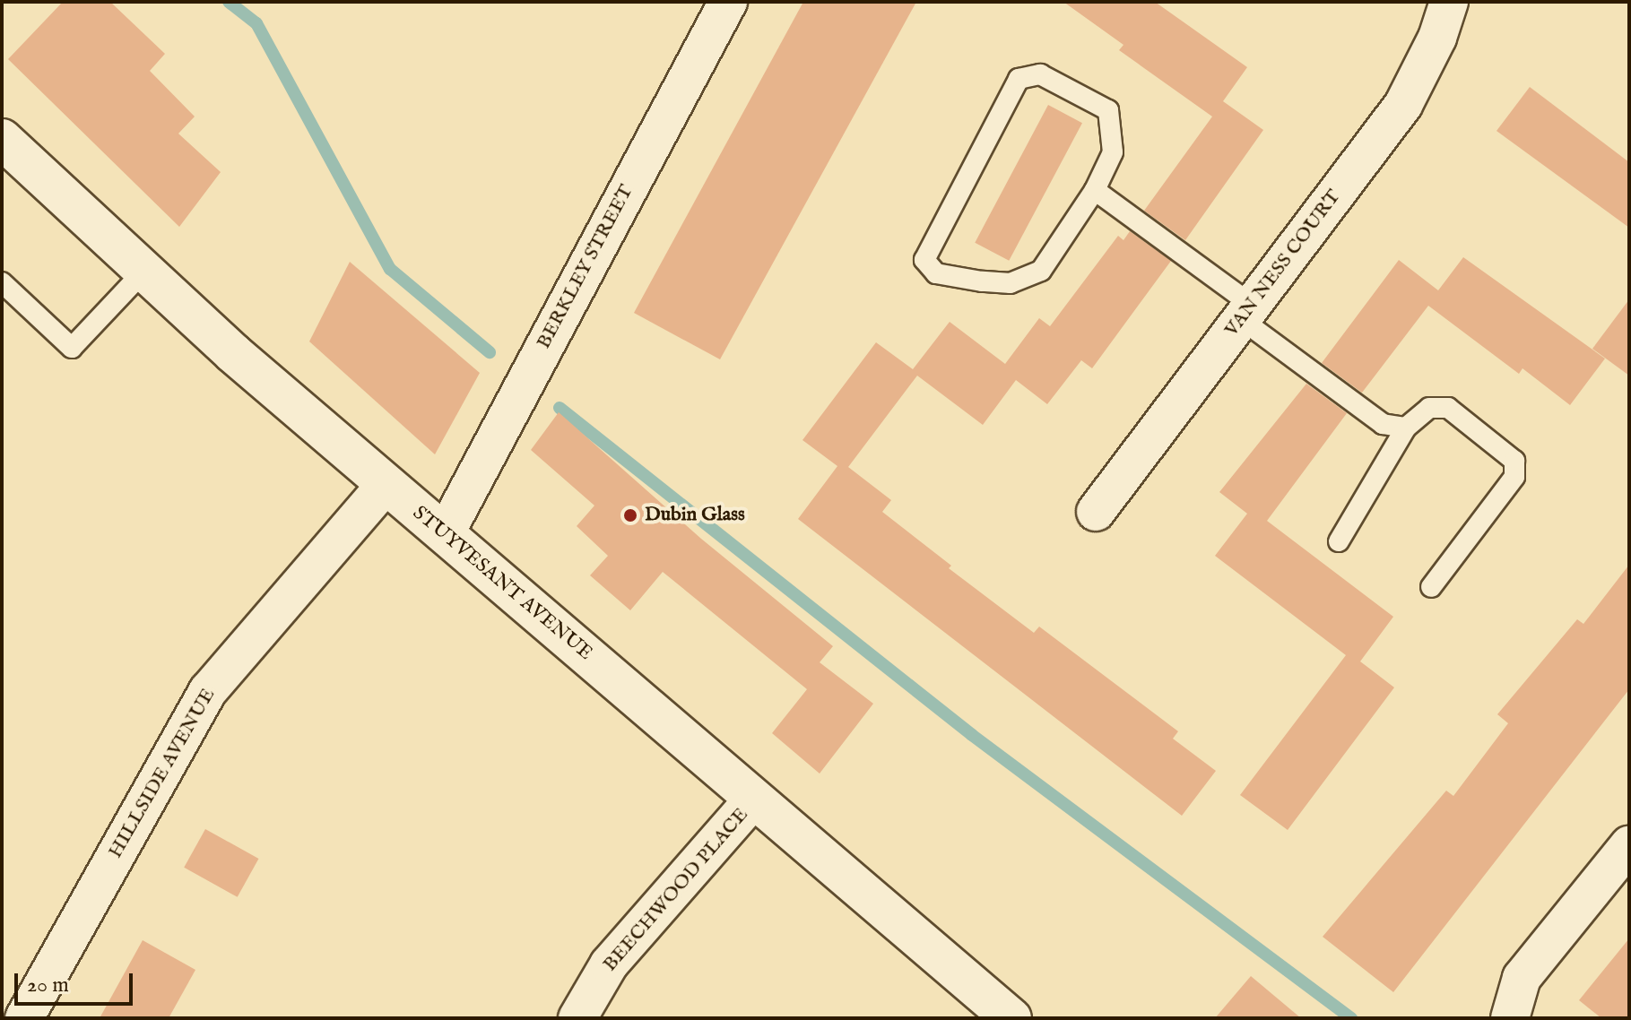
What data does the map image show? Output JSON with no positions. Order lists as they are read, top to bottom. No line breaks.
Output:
{"streets":{"main road":["STUYVESANT AVENUE"],"street":["VAN NESS COURT","BERKLEY STREET","HILLSIDE AVENUE","BEECHWOOD PLACE"]},"crossings":[["BERKLEY STREET","STUYVESANT AVENUE"],["STUYVESANT AVENUE","HILLSIDE AVENUE"],["STUYVESANT AVENUE","BEECHWOOD PLACE"]],"places":["Dubin Glass"],"scale_bar":"20 m"}
